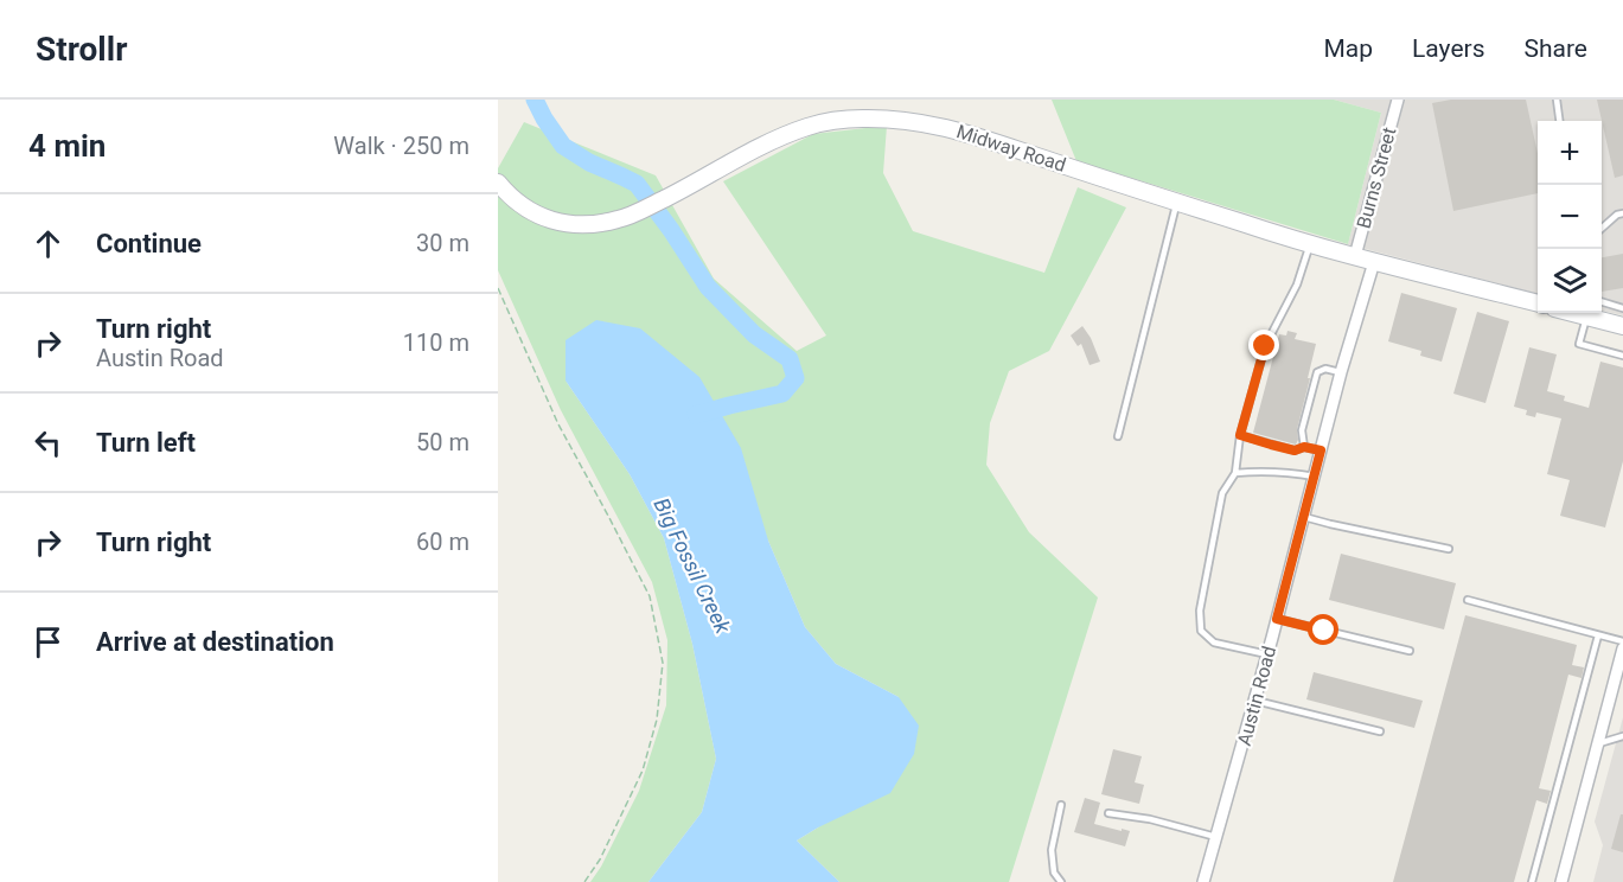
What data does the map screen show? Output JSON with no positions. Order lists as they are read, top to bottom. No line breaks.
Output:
{"streets":{"main road":["Midway Road"],"street":["Burns Street","Austin Road"]},"crossings":[["Midway Road","Burns Street"],["Midway Road","Austin Road"]],"water":["Big Fossil Creek"],"page":{"header":"Strollr","nav":["Map","Layers","Share"],"heading":["4 min","Walk · 250 m"],"map_buttons":["+","−"],"list":[["Continue","30 m"],["Turn right","Austin Road","110 m"],["Turn left","50 m"],["Turn right","60 m"],"Arrive at destination"]}}
